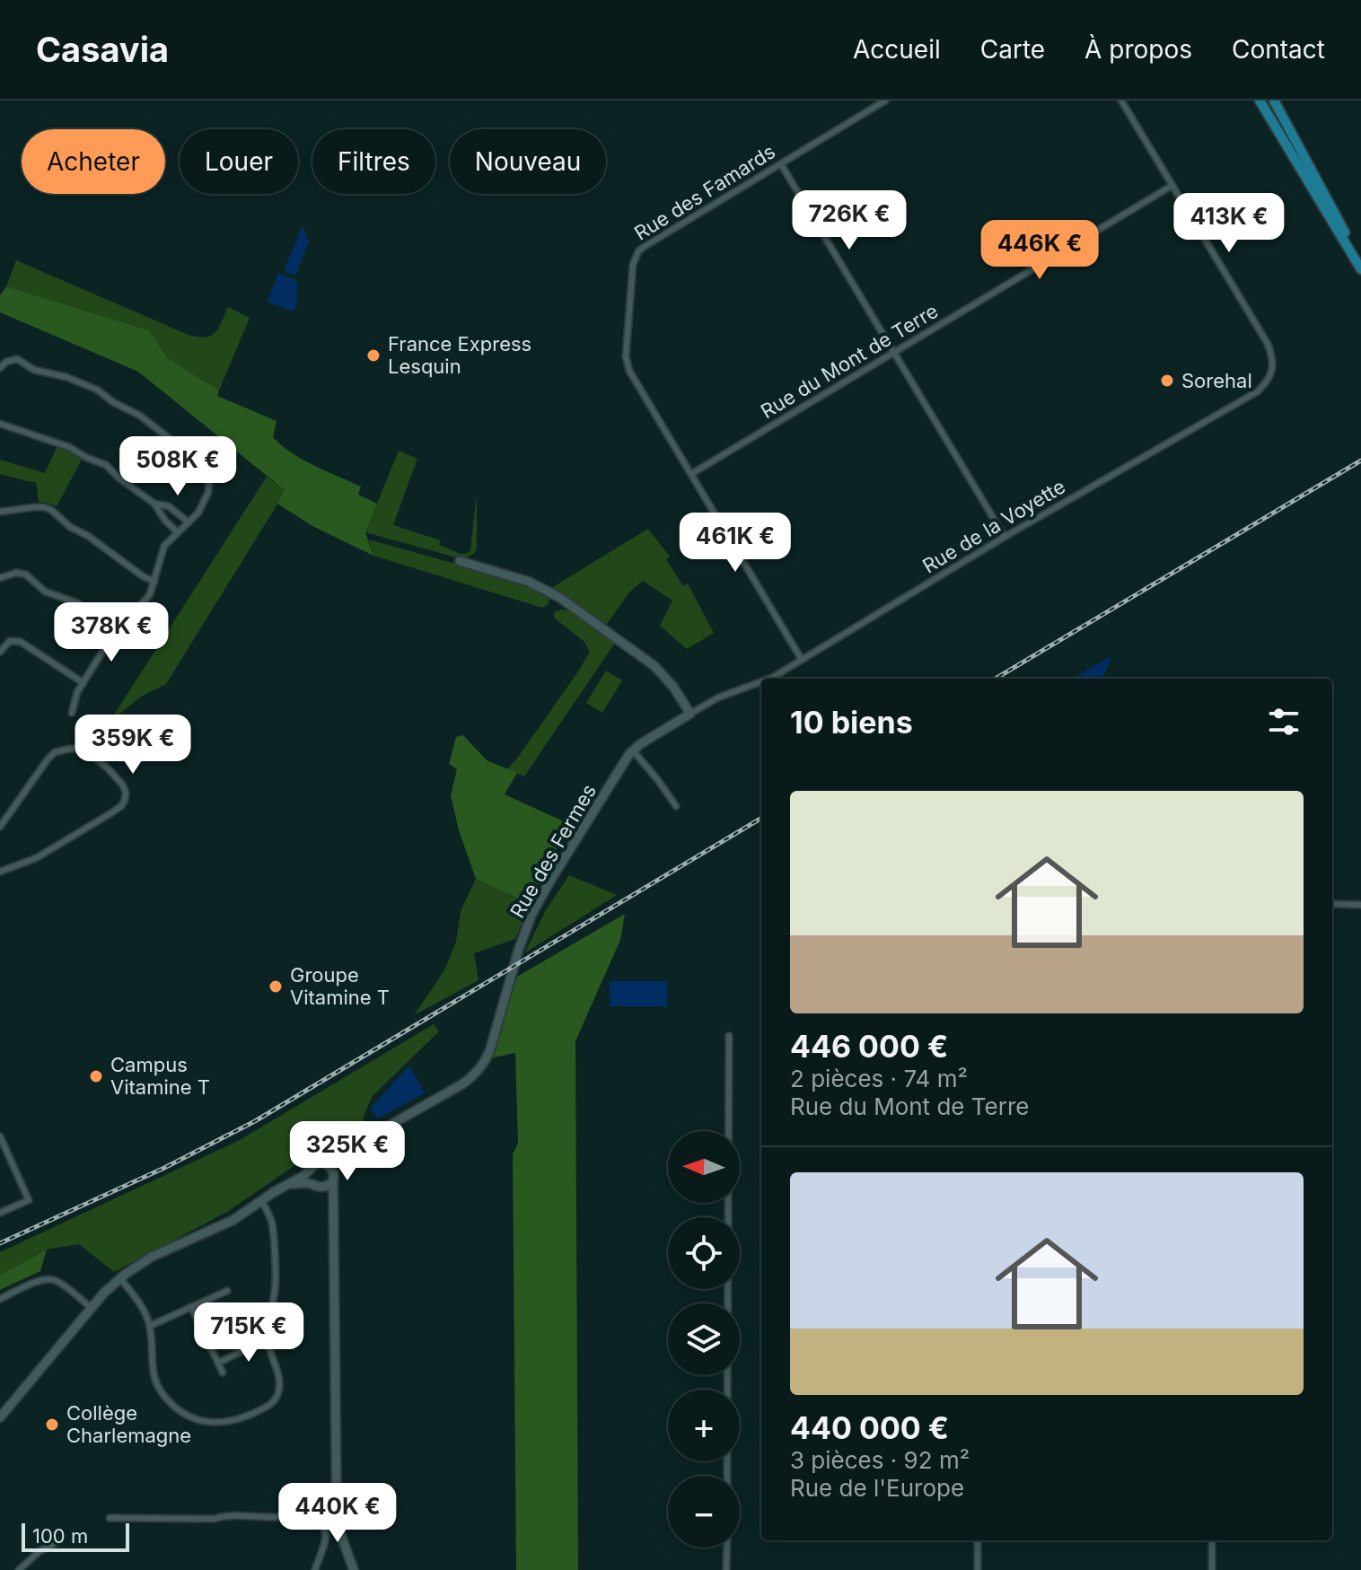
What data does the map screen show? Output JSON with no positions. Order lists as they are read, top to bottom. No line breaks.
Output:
{"streets":{"street":["Rue des Famards","Rue du Mont de Terre","Rue de la Voyette","Rue des Fermes"]},"crossings":[["Rue des Famards","Rue du Mont de Terre"],["Rue des Famards","Rue de la Voyette"],["Rue du Mont de Terre","Rue de la Voyette"],["Rue de la Voyette","Rue des Fermes"]],"places":["France Express Lesquin","Sorehal","Groupe Vitamine T","Campus Vitamine T","Collège Charlemagne"],"scale_bar":"100 m","north":"left","page":{"header":"Casavia","nav":["Accueil","Carte","À propos","Contact"],"chip":["Acheter","Louer","Filtres","Nouveau"],"price":["726K €","413K €","446K €","508K €","461K €","378K €","359K €","325K €","715K €","440K €"],"heading":"10 biens","list":[{"name":"446 000 €","note":"2 pièces · 74 m² · Rue du Mont de Terre"},{"name":"440 000 €","note":"3 pièces · 92 m² · Rue de l'Europe"}],"map_buttons":["+","−"],"scale":"100 m"}}
